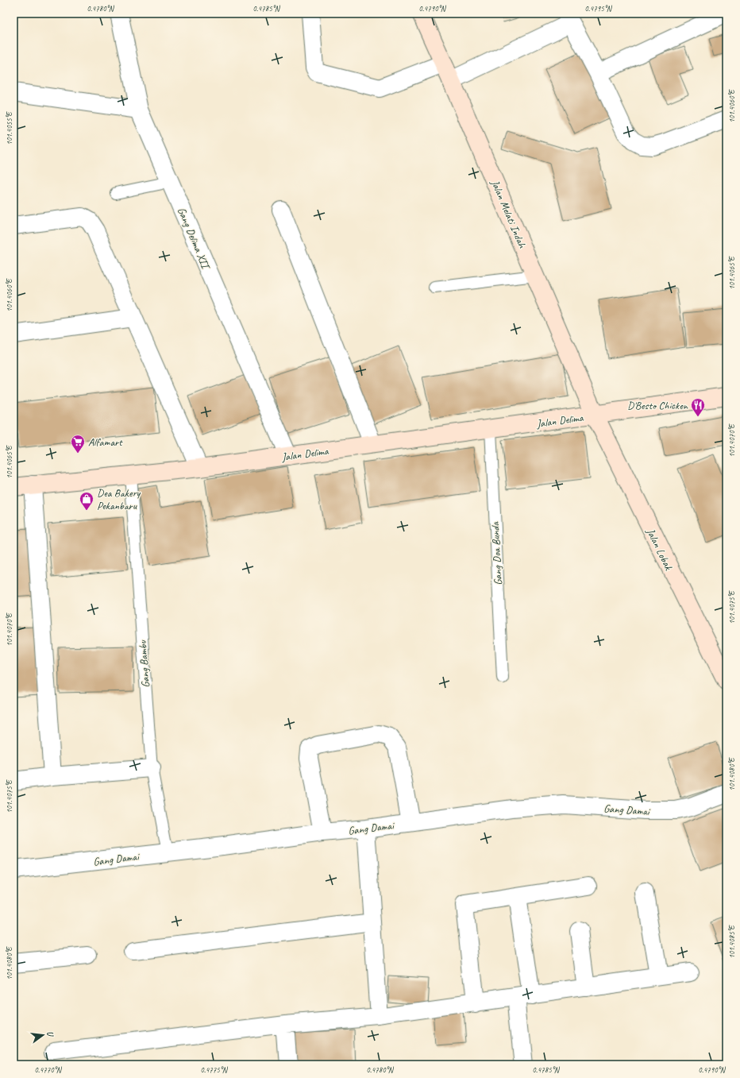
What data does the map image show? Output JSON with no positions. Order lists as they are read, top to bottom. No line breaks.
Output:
{"streets":{"main road":["Jalan Melati Indah","Jalan Delima","Jalan Lobak"],"street":["Gang Delima XII","Gang Damai"],"lane":["Gang Doa Bunda","Gang Bambu"]},"crossings":[["Jalan Melati Indah","Jalan Delima"],["Jalan Melati Indah","Jalan Lobak"],["Gang Delima XII","Jalan Delima"],["Jalan Delima","Jalan Lobak"],["Jalan Delima","Gang Doa Bunda"],["Jalan Delima","Gang Bambu"],["Gang Bambu","Gang Damai"]],"places":{"restaurant":["D'Besto Chicken"],"supermarket":["Alfamart"],"shop":["Dea Bakery Pekanbaru"]},"north":"right","coordinates":["0.4780°N","0.4785°N","0.4790°N","0.4795°N","101.4060°E","101.4055°E","101.4065°E","101.4070°E","101.4075°E","101.4080°E","101.4085°E","0.4770°N","0.4775°N"]}
